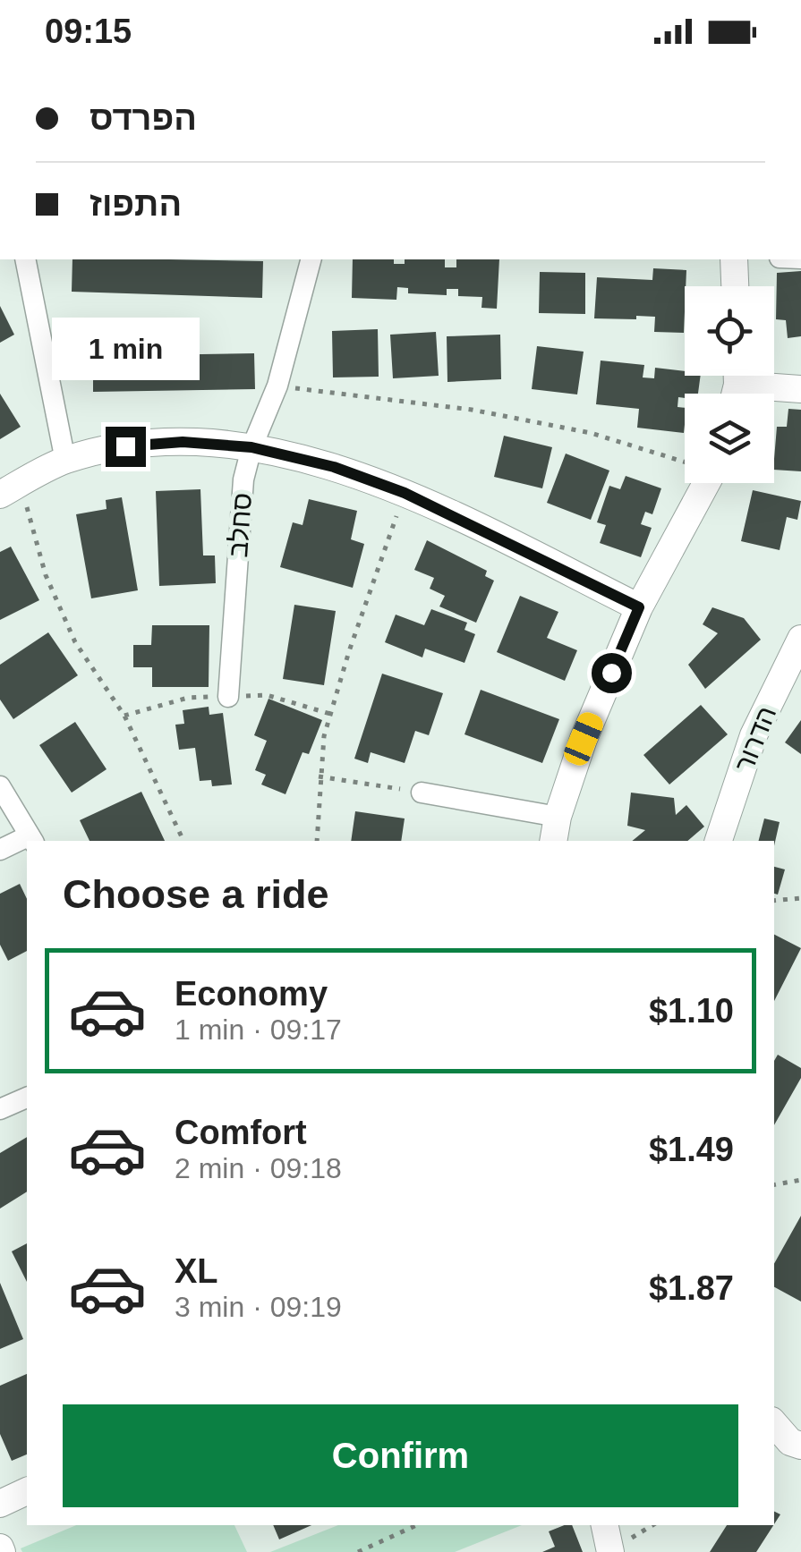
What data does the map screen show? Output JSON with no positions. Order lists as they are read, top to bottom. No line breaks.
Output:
{"streets":{"street":["סחלב","הדרור"]},"page":{"status":"09:15","banner":["הפרדס","התפוז"],"bubble":"1 min","heading":"Choose a ride","list":[{"name":"Economy","note":"1 min · 09:17","value":"$1.10"},{"name":"Comfort","note":"2 min · 09:18","value":"$1.49"},{"name":"XL","note":"3 min · 09:19","value":"$1.87"}],"buttons":"Confirm"}}
